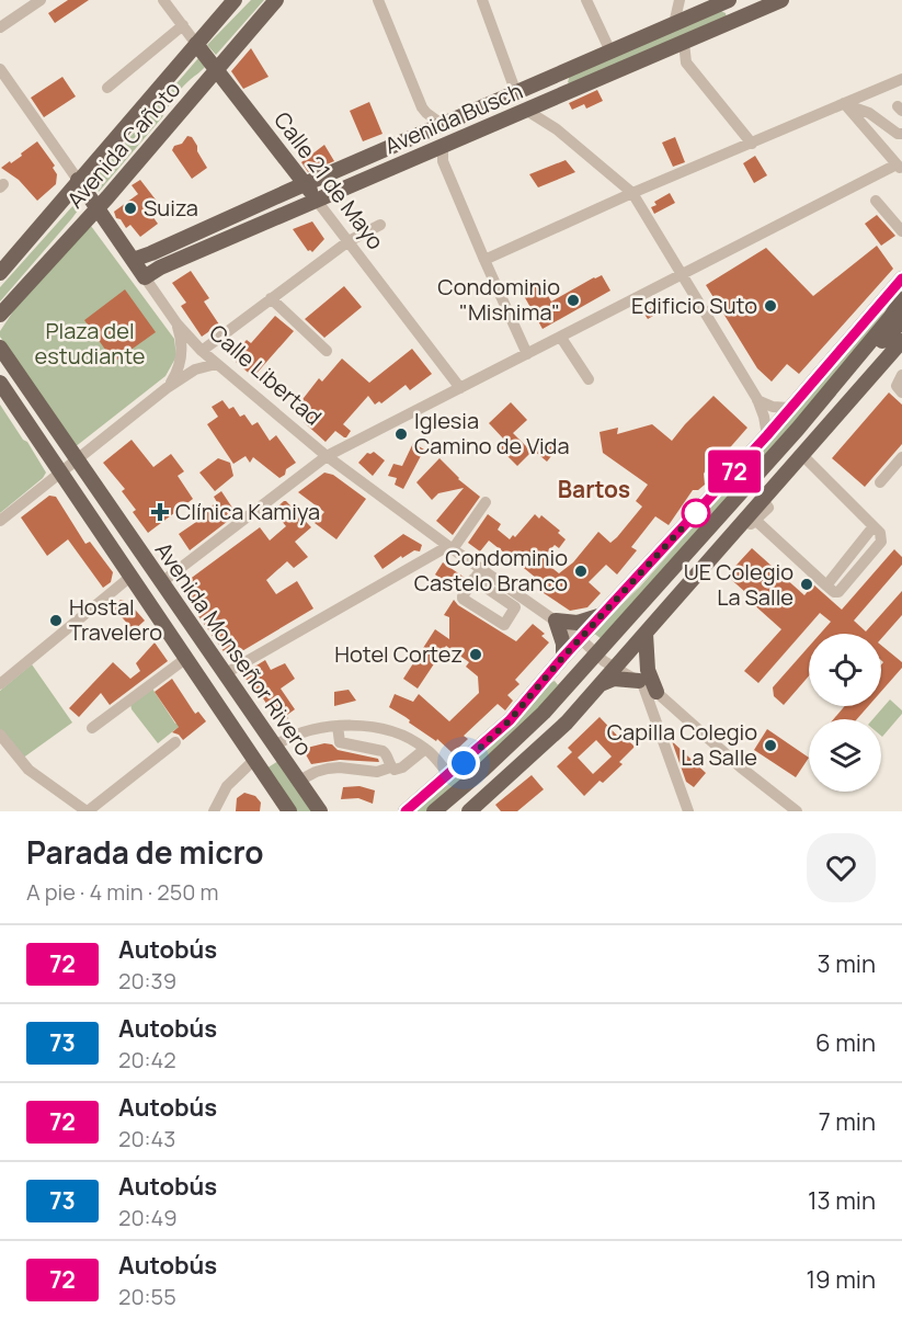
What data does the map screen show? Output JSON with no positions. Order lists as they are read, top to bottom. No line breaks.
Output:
{"streets":{"main road":["Avenida Busch","Avenida Cañoto","Calle 21 de Mayo","Calle Libertad","Avenida Monseñor Rivero"]},"crossings":[["Avenida Busch","Calle 21 de Mayo"],["Avenida Busch","Calle Libertad"],["Avenida Cañoto","Calle 21 de Mayo"],["Avenida Cañoto","Calle Libertad"]],"districts":["Bartos"],"parks":["Plaza del estudiante"],"places":{"other":["Suiza","Condominio \"Mishima\"","Edificio Suto","Iglesia Camino de Vida","Condominio Castelo Branco","UE Colegio La Salle","Hostal Travelero","Hotel Cortez","Capilla Colegio La Salle"],"health":["Clínica Kamiya"]},"lines":["bus line 72"],"page":{"on_map":"72","heading":["Parada de micro","A pie · 4 min · 250 m"],"list":[{"mark":"72","name":"Autobús","note":"20:39","value":"3 min"},{"mark":"73","name":"Autobús","note":"20:42","value":"6 min"},{"mark":"72","name":"Autobús","note":"20:43","value":"7 min"},{"mark":"73","name":"Autobús","note":"20:49","value":"13 min"},{"mark":"72","name":"Autobús","note":"20:55","value":"19 min"}]}}
